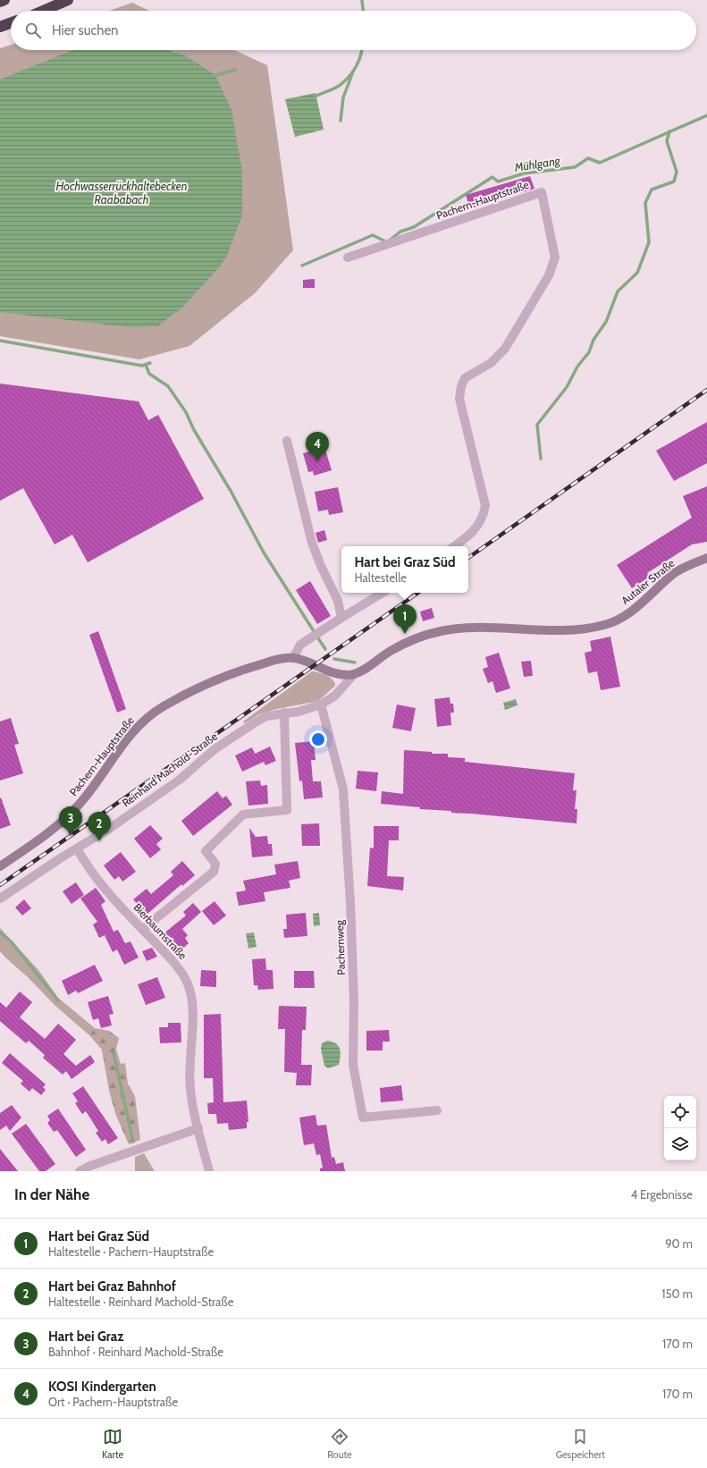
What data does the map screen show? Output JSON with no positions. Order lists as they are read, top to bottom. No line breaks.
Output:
{"streets":{"main road":["Pachern-Hauptstraße","Autaler Straße"],"street":["Reinhard Machold-Straße","Bierbaumstraße","Pachernweg"]},"crossings":[["Pachern-Hauptstraße","Autaler Straße"],["Pachern-Hauptstraße","Reinhard Machold-Straße"],["Autaler Straße","Reinhard Machold-Straße"],["Reinhard Machold-Straße","Bierbaumstraße"],["Reinhard Machold-Straße","Pachernweg"]],"water":["Mühlgang","Hochwasserrückhaltebecken Raababach"],"page":{"search":"Hier suchen","pins":["4","1","3","2"],"popup":["Hart bei Graz Süd","Haltestelle"],"heading":["In der Nähe","4 Ergebnisse"],"list":[{"mark":"1","name":"Hart bei Graz Süd","note":"Haltestelle · Pachern-Hauptstraße","value":"90 m"},{"mark":"2","name":"Hart bei Graz Bahnhof","note":"Haltestelle · Reinhard Machold-Straße","value":"150 m"},{"mark":"3","name":"Hart bei Graz","note":"Bahnhof · Reinhard Machold-Straße","value":"170 m"},{"mark":"4","name":"KOSI Kindergarten","note":"Ort · Pachern-Hauptstraße","value":"170 m"}],"nav":["Karte","Route","Gespeichert"]}}
